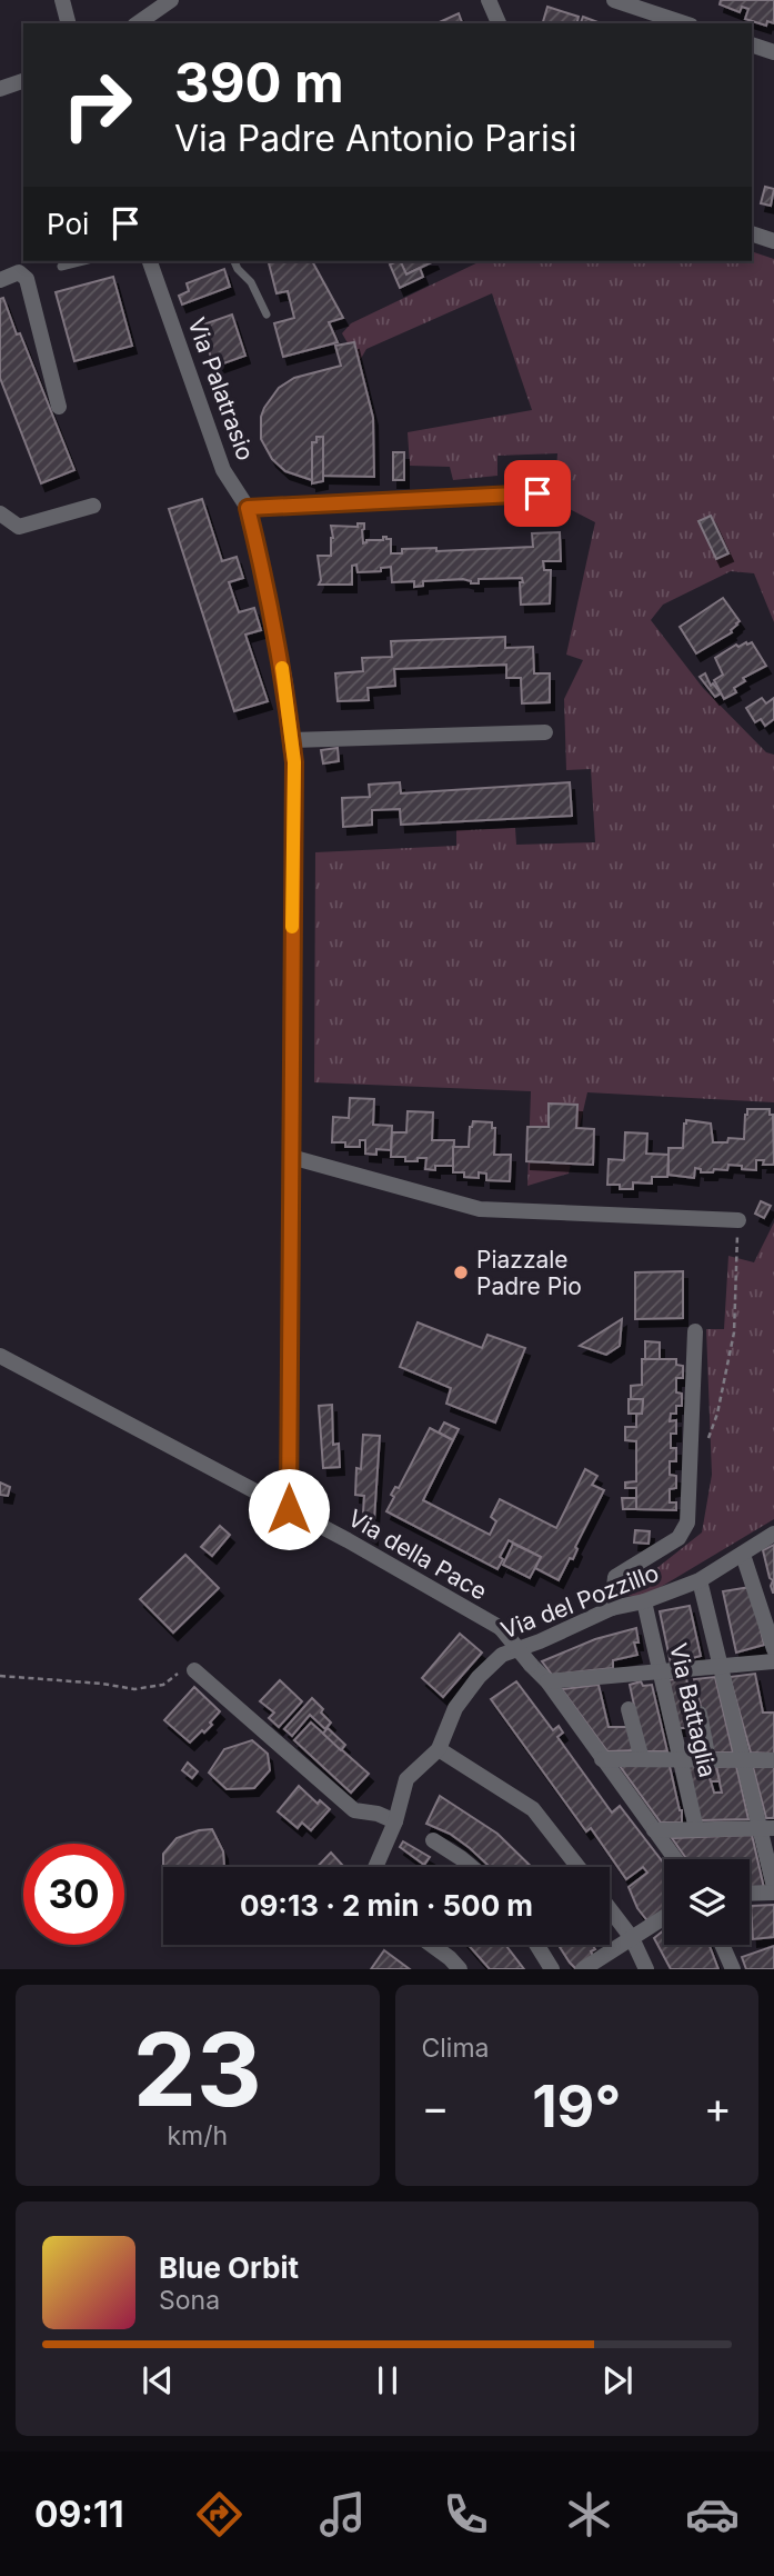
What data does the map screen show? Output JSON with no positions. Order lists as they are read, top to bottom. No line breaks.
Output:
{"streets":{"street":["Via Palatrasio","Via della Pace","Via del Pozzillo","Via Battaglia"]},"crossings":[["Via Palatrasio","Via della Pace"],["Via del Pozzillo","Via Battaglia"]],"places":["Piazzale Padre Pio"],"page":{"turn":["390 m","Via Padre Antonio Parisi"],"then":"Poi","limit":"30","trip":"09:13 · 2 min · 500 m","tile":[["23","km/h"],"Clima"],"heat":["−","19°","+"],"song":["Blue Orbit","Sona"],"tabs":"09:11"}}
